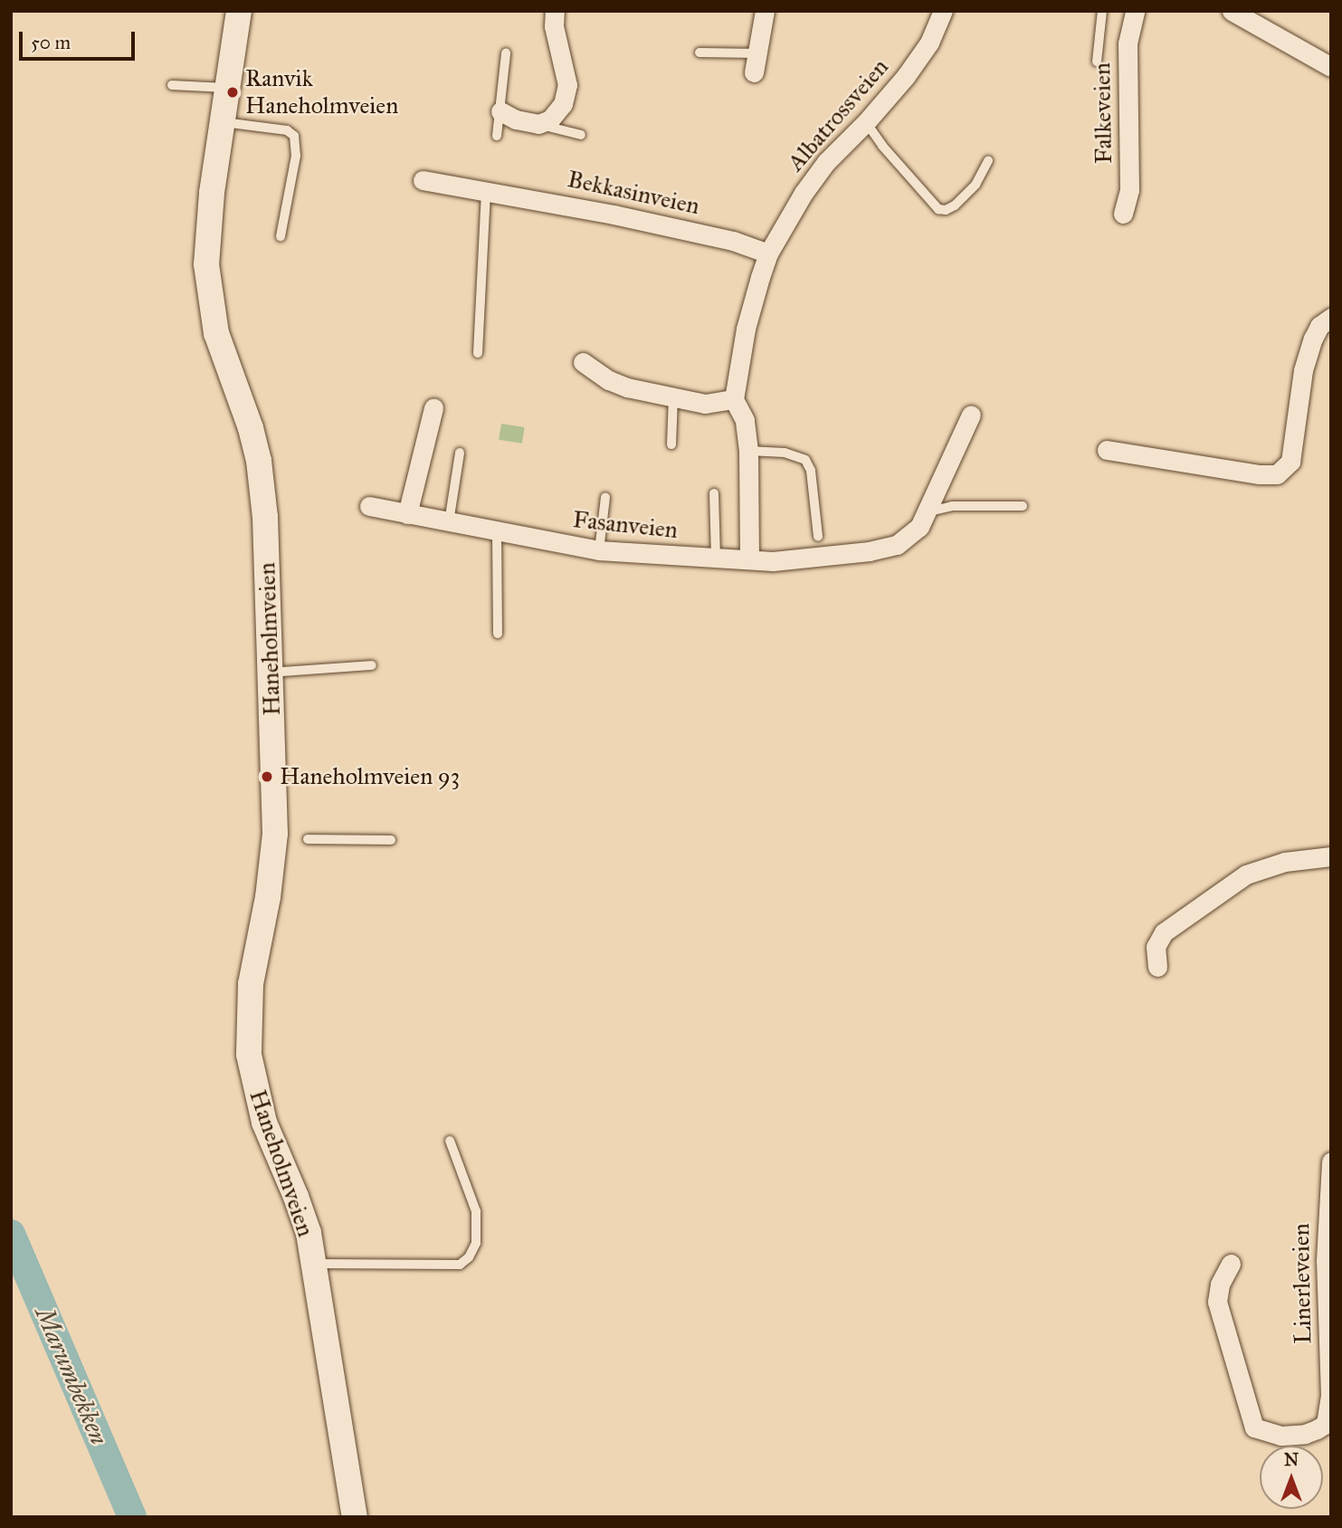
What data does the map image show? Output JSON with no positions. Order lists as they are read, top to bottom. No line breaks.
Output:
{"streets":{"main road":["Haneholmveien"],"street":["Falkeveien","Albatrossveien","Bekkasinveien","Fasanveien","Linerleveien"]},"crossings":[["Albatrossveien","Bekkasinveien"]],"water":["Marumbekken"],"places":["Ranvik Haneholmveien","Haneholmveien 93"],"scale_bar":"50 m","north":"top"}
